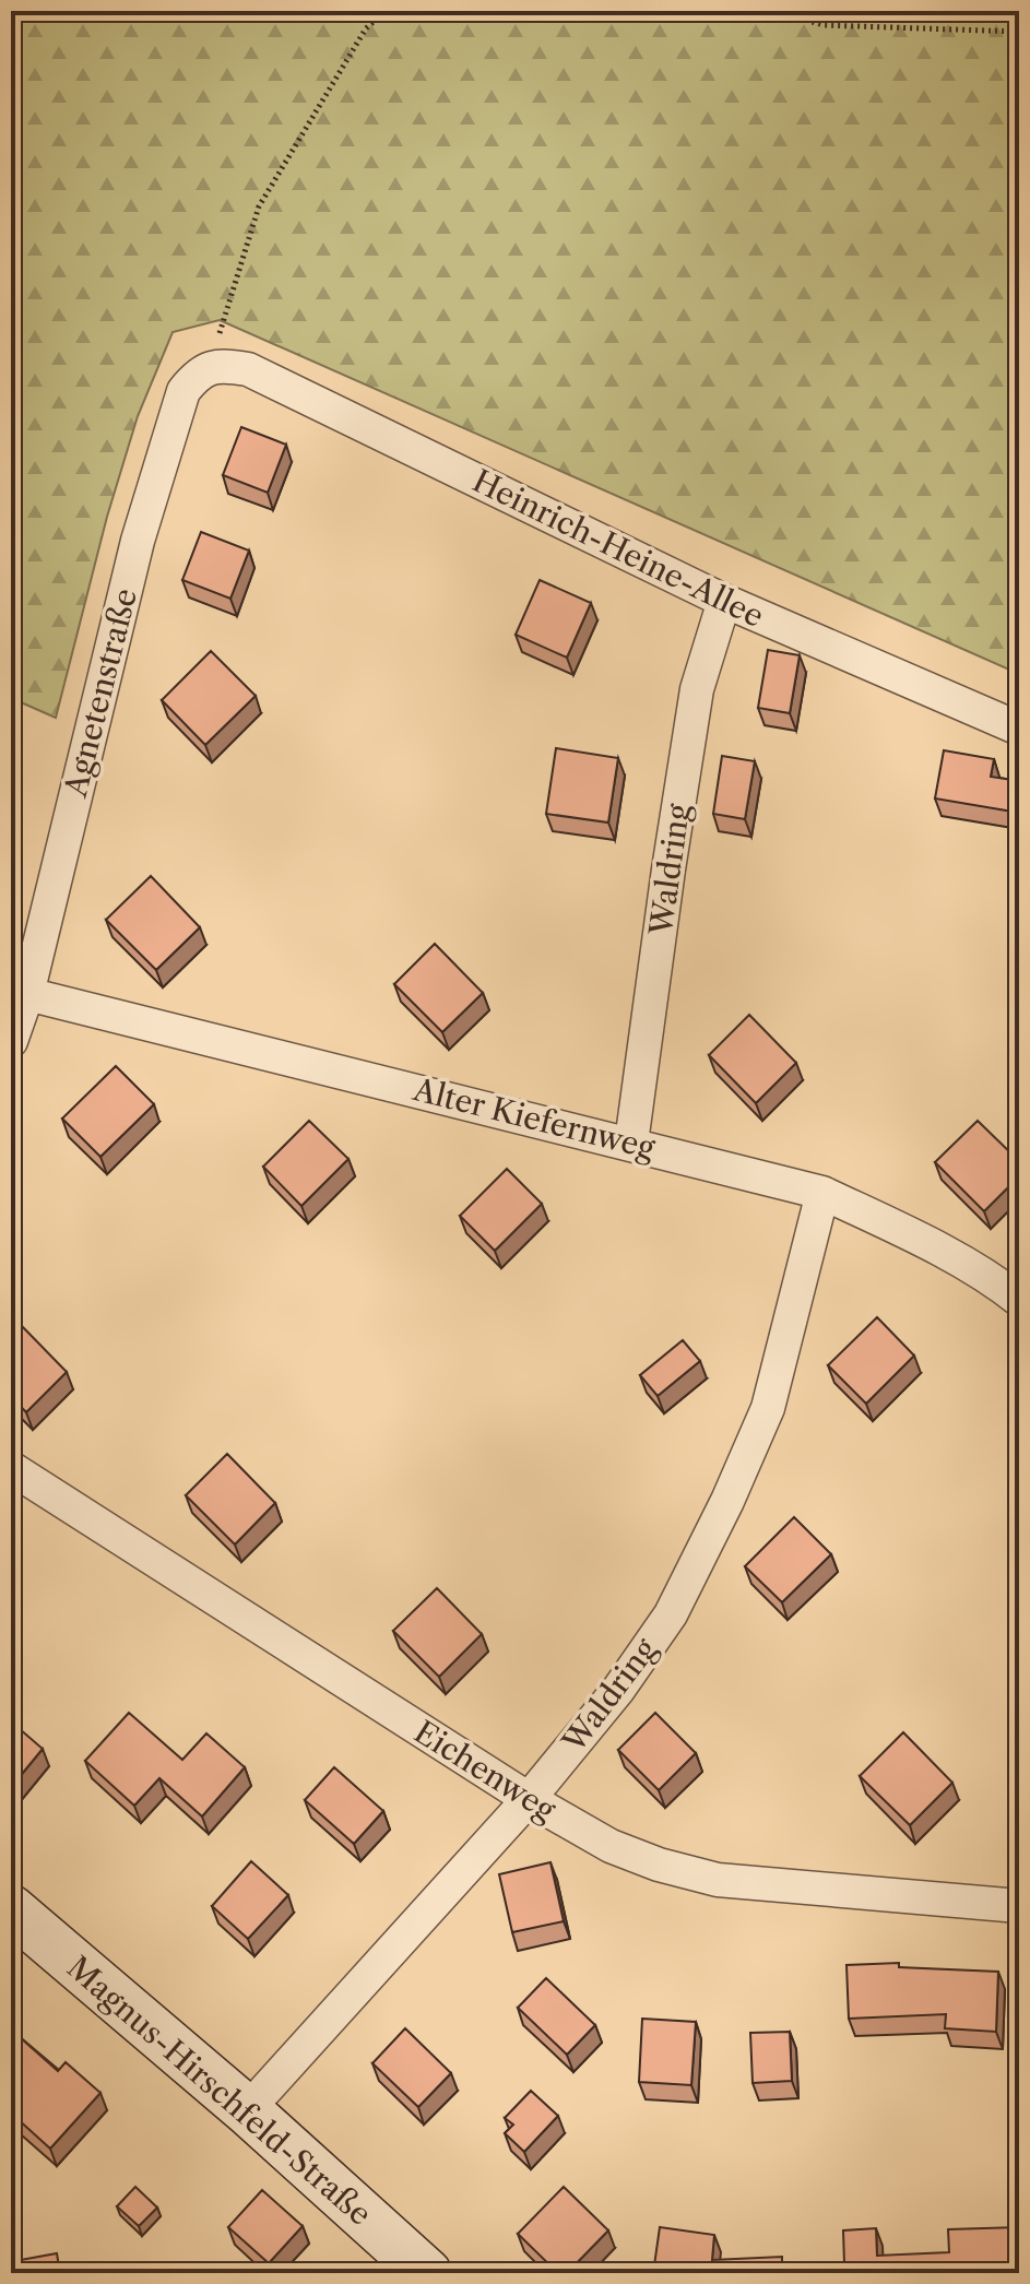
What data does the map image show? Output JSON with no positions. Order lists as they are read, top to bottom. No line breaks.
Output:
{"streets":{"street":["Heinrich-Heine-Allee","Agnetenstraße","Waldring","Alter Kiefernweg","Eichenweg","Magnus-Hirschfeld-Straße"]},"crossings":[["Heinrich-Heine-Allee","Agnetenstraße"],["Heinrich-Heine-Allee","Waldring"],["Agnetenstraße","Alter Kiefernweg"],["Waldring","Alter Kiefernweg"],["Waldring","Eichenweg"],["Waldring","Magnus-Hirschfeld-Straße"]]}
